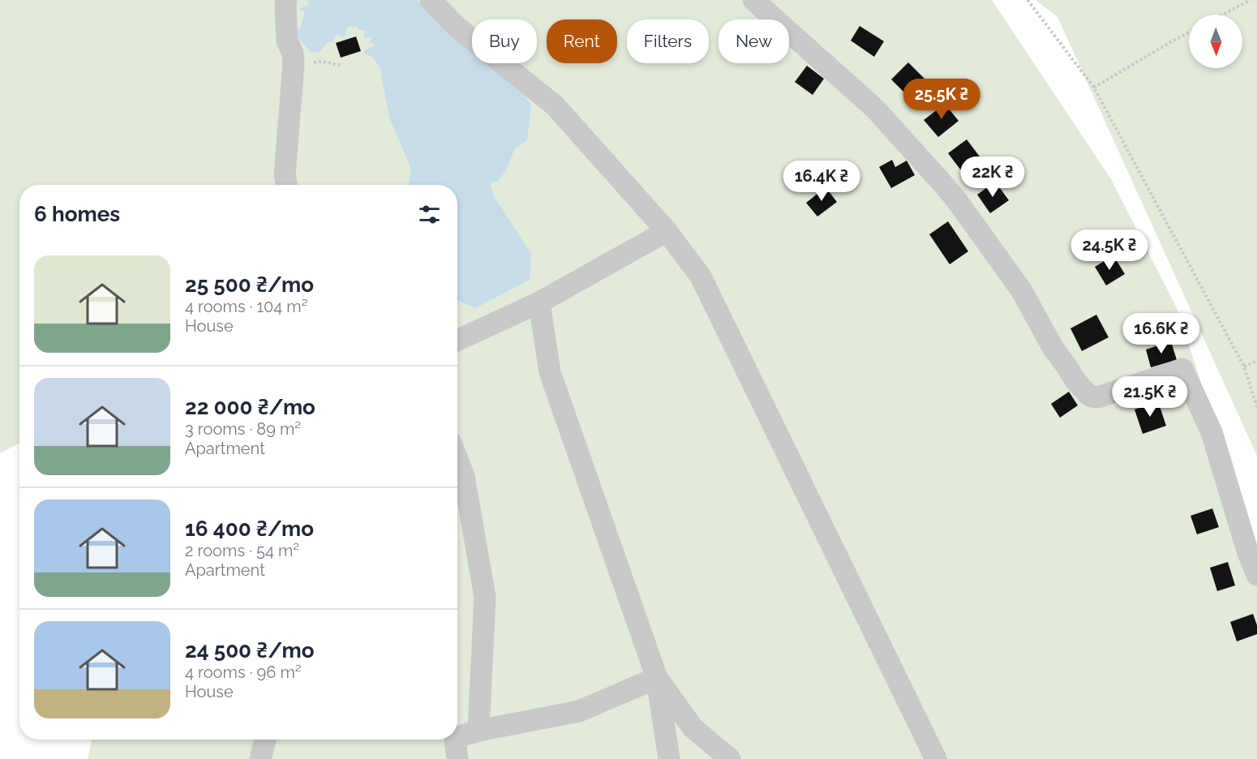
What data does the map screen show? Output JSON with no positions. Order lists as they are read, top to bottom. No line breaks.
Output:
{"north":"bottom","page":{"chip":["Buy","Rent","Filters","New"],"price":["25.5K ₴","22K ₴","16.4K ₴","24.5K ₴","16.6K ₴","21.5K ₴"],"heading":"6 homes","list":[{"name":"25 500 ₴/mo","note":"4 rooms · 104 m² · House"},{"name":"22 000 ₴/mo","note":"3 rooms · 89 m² · Apartment"},{"name":"16 400 ₴/mo","note":"2 rooms · 54 m² · Apartment"},{"name":"24 500 ₴/mo","note":"4 rooms · 96 m² · House"}]}}
